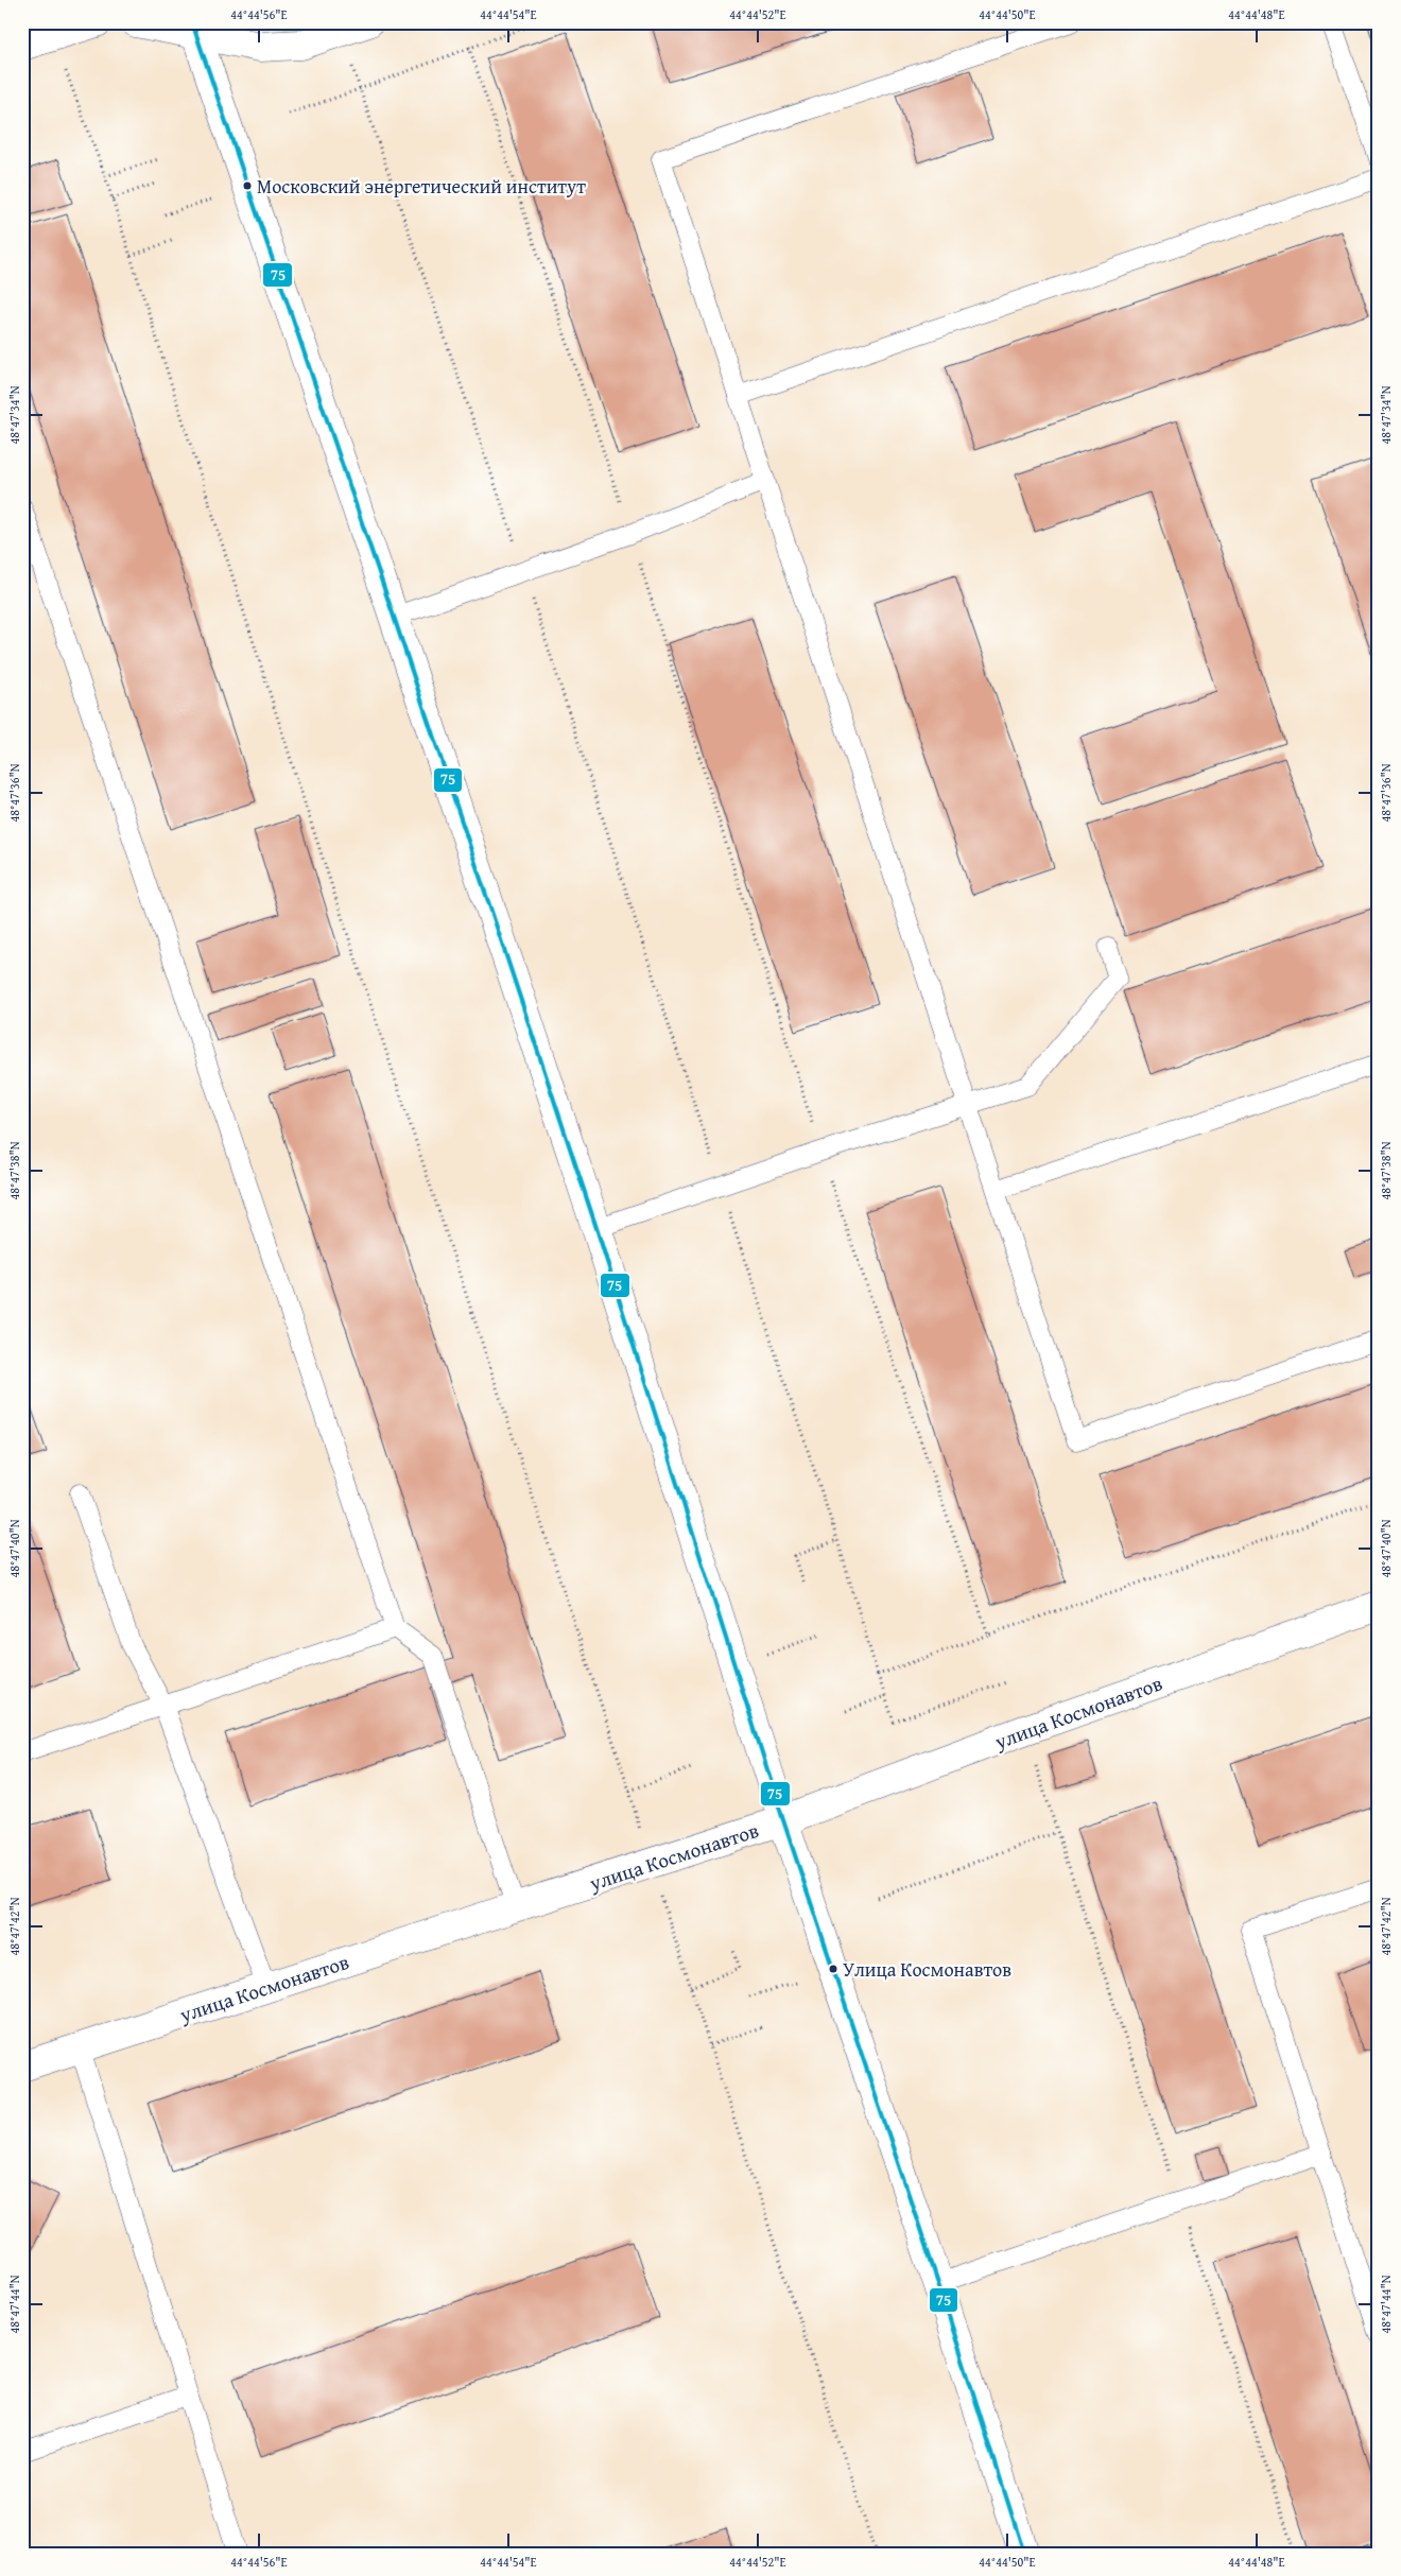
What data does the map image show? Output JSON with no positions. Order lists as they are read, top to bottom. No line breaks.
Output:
{"streets":{"main road":["улица Космонавтов"]},"places":["Московский энергетический институт","Улица Космонавтов"],"lines":["transit line 75"],"coordinates":["44°44'56\"E","44°44'54\"E","44°44'52\"E","44°44'50\"E","44°44'48\"E","48°47'34\"N","48°47'36\"N","48°47'38\"N","48°47'40\"N","48°47'42\"N","48°47'44\"N"]}
